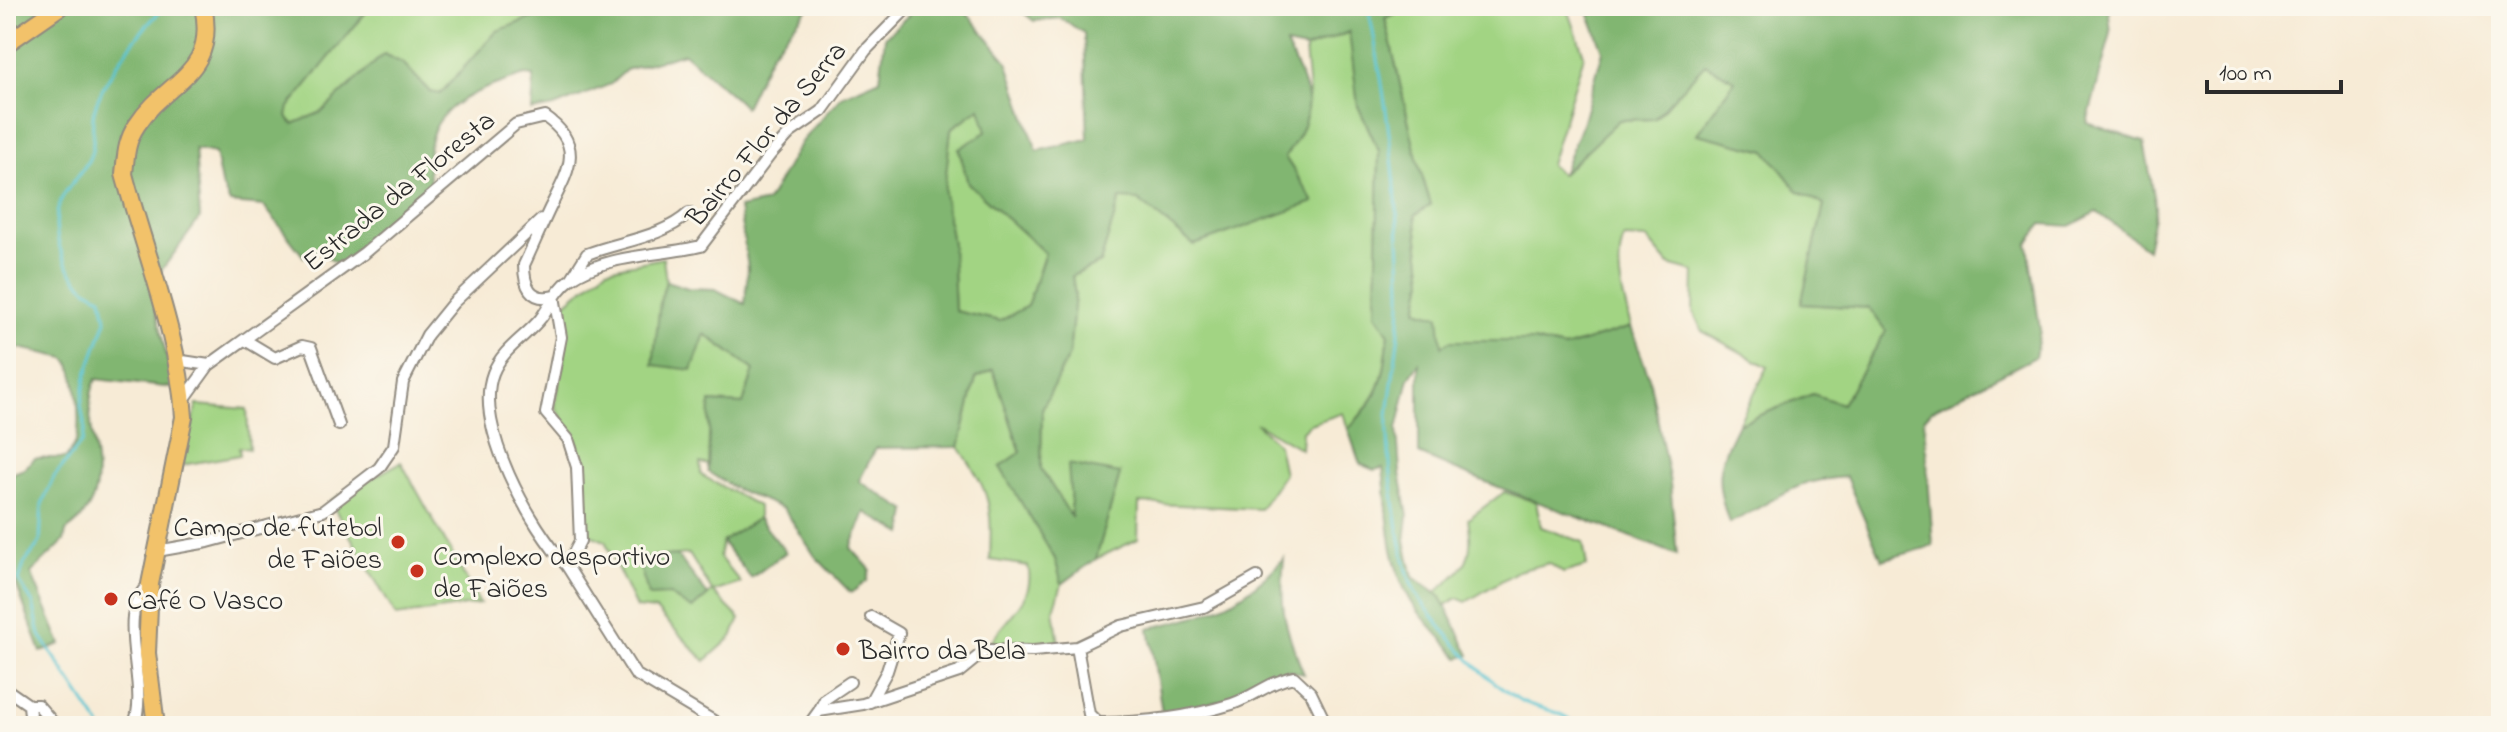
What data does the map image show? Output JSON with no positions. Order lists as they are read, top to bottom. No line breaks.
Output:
{"streets":{"street":["Bairro Flor da Serra","Estrada da Floresta"]},"crossings":[["Bairro Flor da Serra","Estrada da Floresta"]],"places":["Campo de futebol de Faiões","Complexo desportivo de Faiões","Café O Vasco","Bairro da Bela"],"scale_bar":"100 m"}
